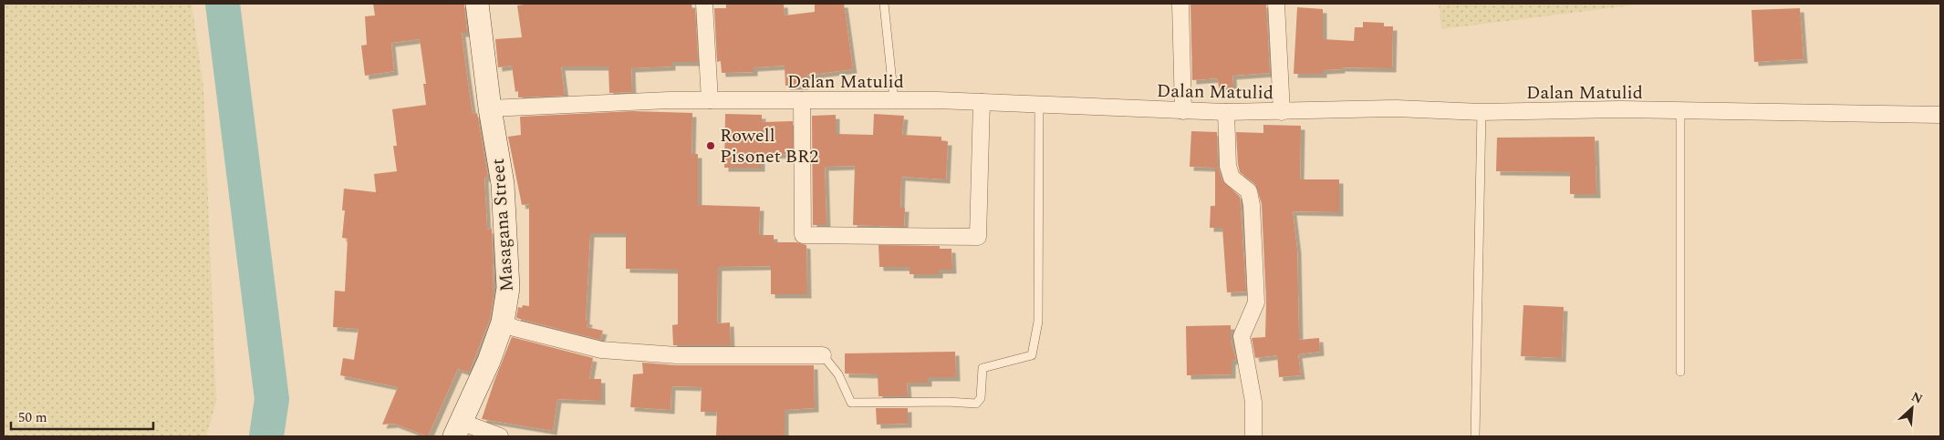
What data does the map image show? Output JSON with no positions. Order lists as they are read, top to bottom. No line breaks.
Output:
{"streets":{"street":["Dalan Matulid","Masagana Street"]},"crossings":[["Dalan Matulid","Masagana Street"]],"places":["Rowell Pisonet BR2"],"scale_bar":"50 m","north":"top right"}
